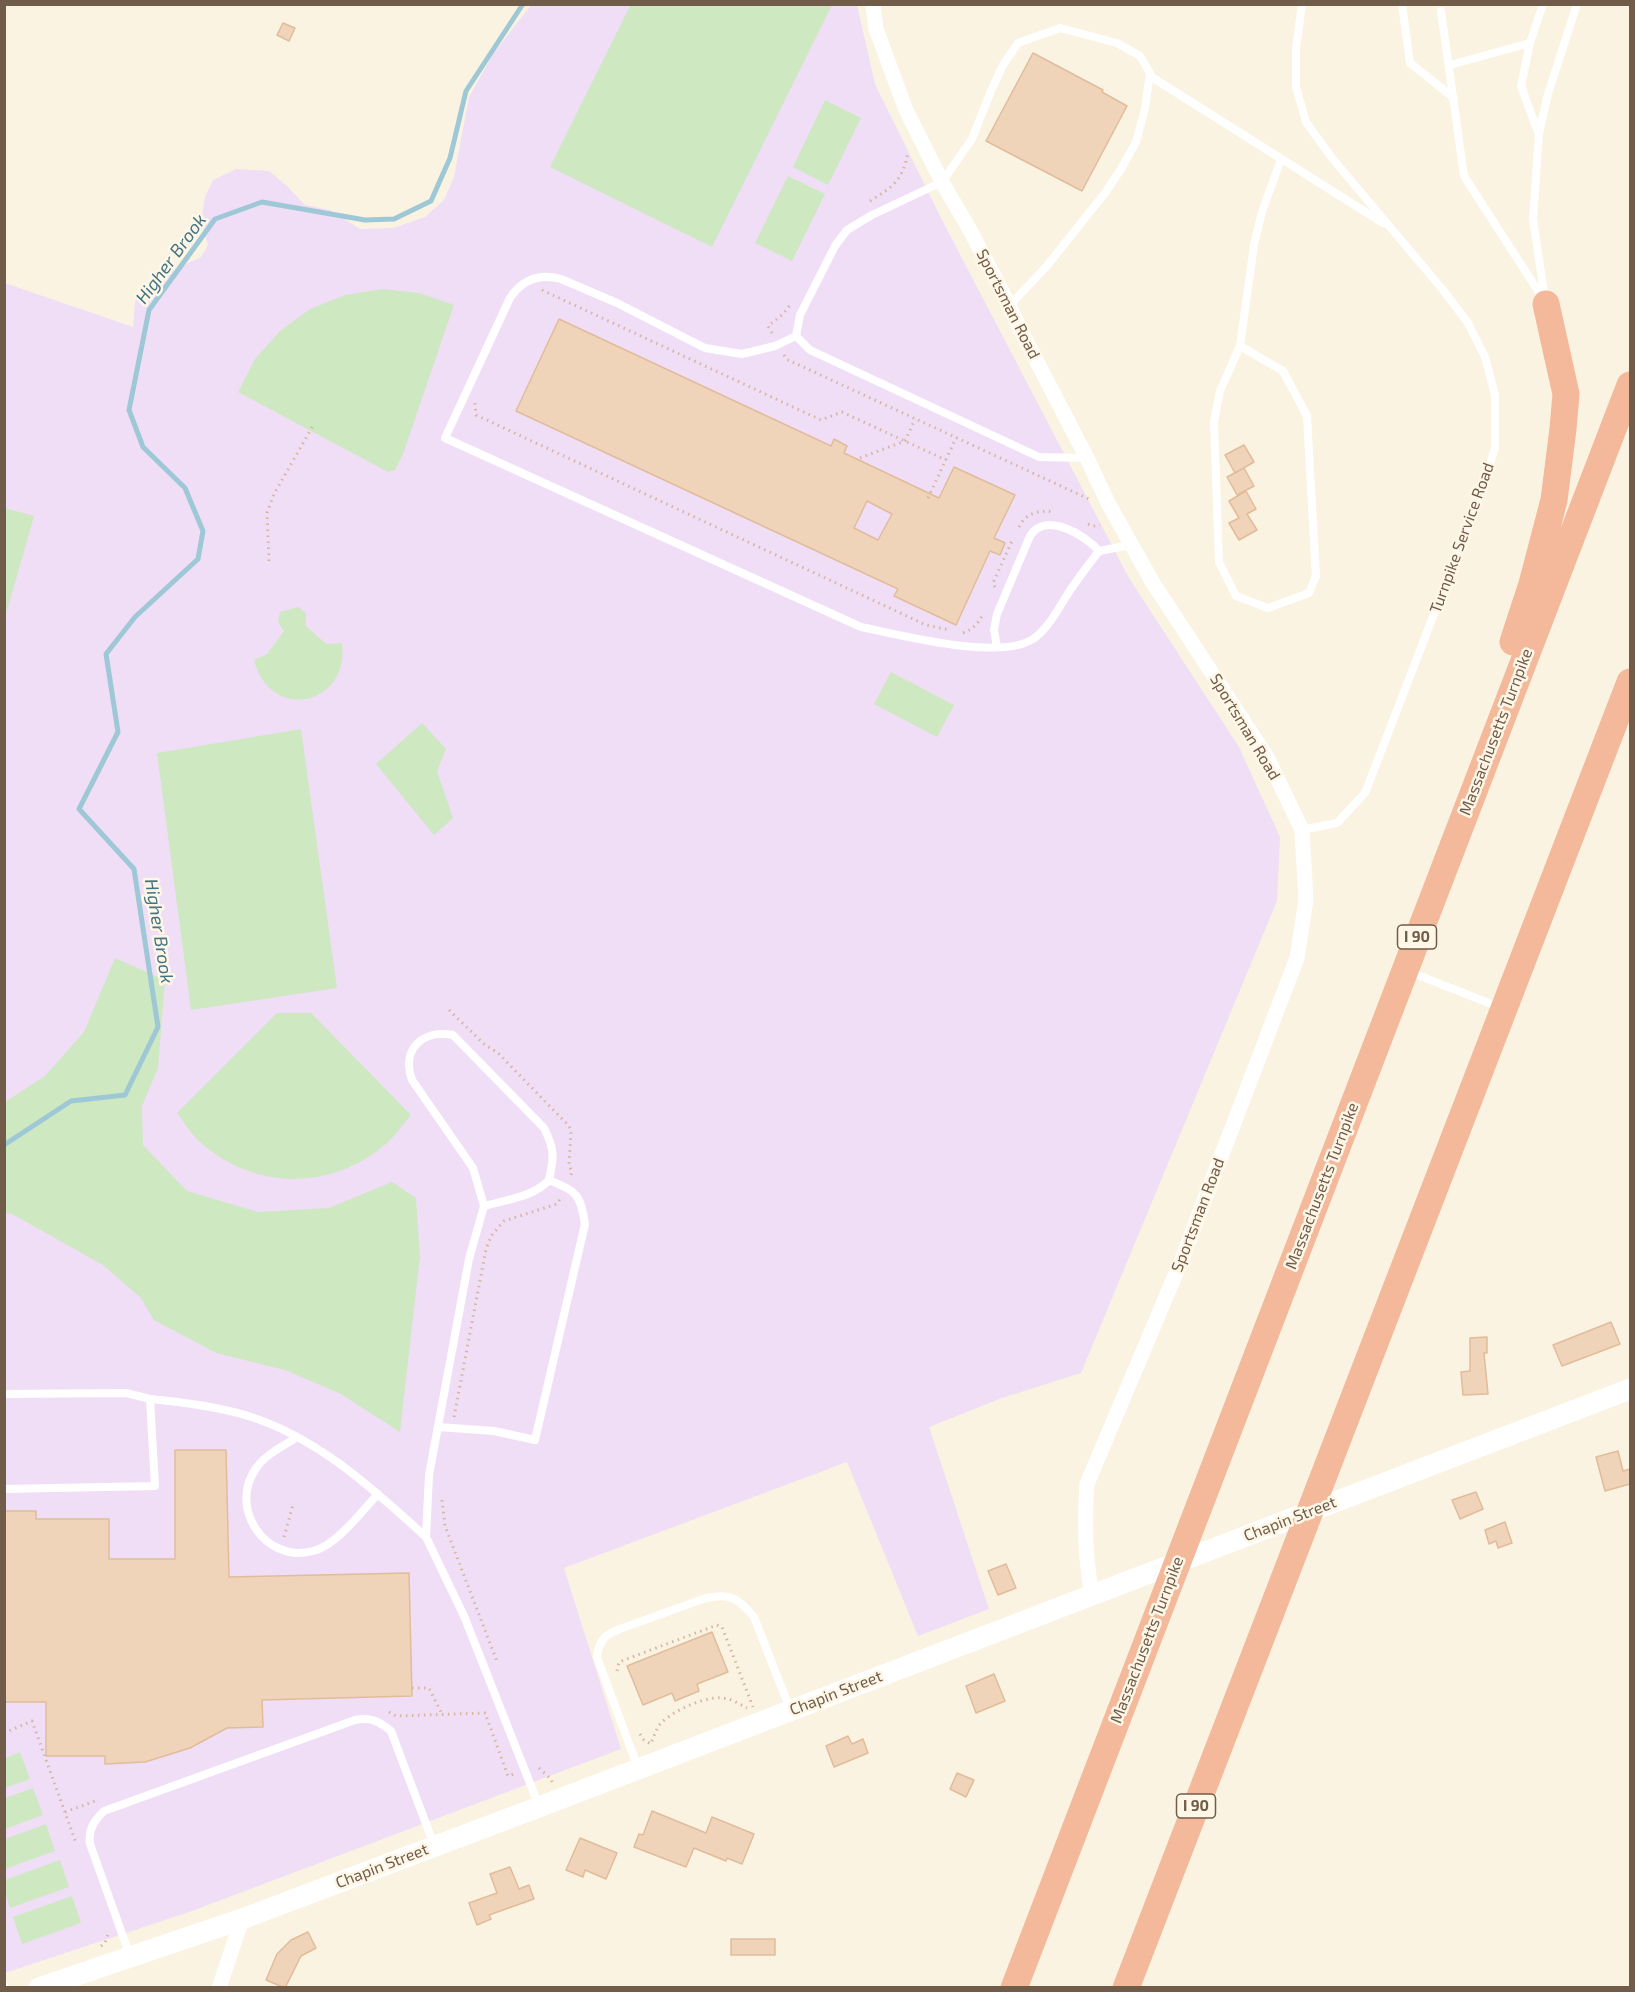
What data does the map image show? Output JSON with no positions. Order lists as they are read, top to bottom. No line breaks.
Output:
{"streets":{"highway":["Massachusetts Turnpike","I 90"],"main road":["Chapin Street"],"street":["Sportsman Road"],"lane":["Turnpike Service Road"]},"crossings":[["Sportsman Road","Turnpike Service Road"],["Sportsman Road","Chapin Street"]],"water":["Higher Brook"]}
